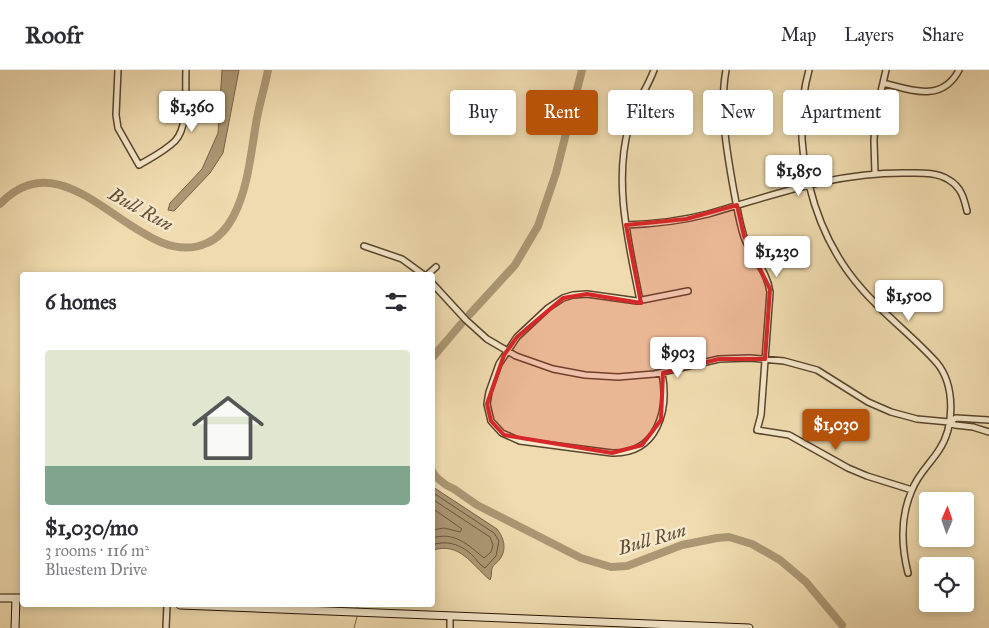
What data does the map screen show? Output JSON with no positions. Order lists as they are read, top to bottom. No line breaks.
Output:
{"water":["Bull Run"],"north":"top","page":{"header":"Roofr","nav":["Map","Layers","Share"],"chip":["Buy","Rent","Filters","New","Apartment"],"price":["$1,360","$1,850","$1,230","$1,500","$903","$1,030"],"heading":"6 homes","list":[{"name":"$1,030/mo","note":"3 rooms · 116 m² · Bluestem Drive"}]}}
